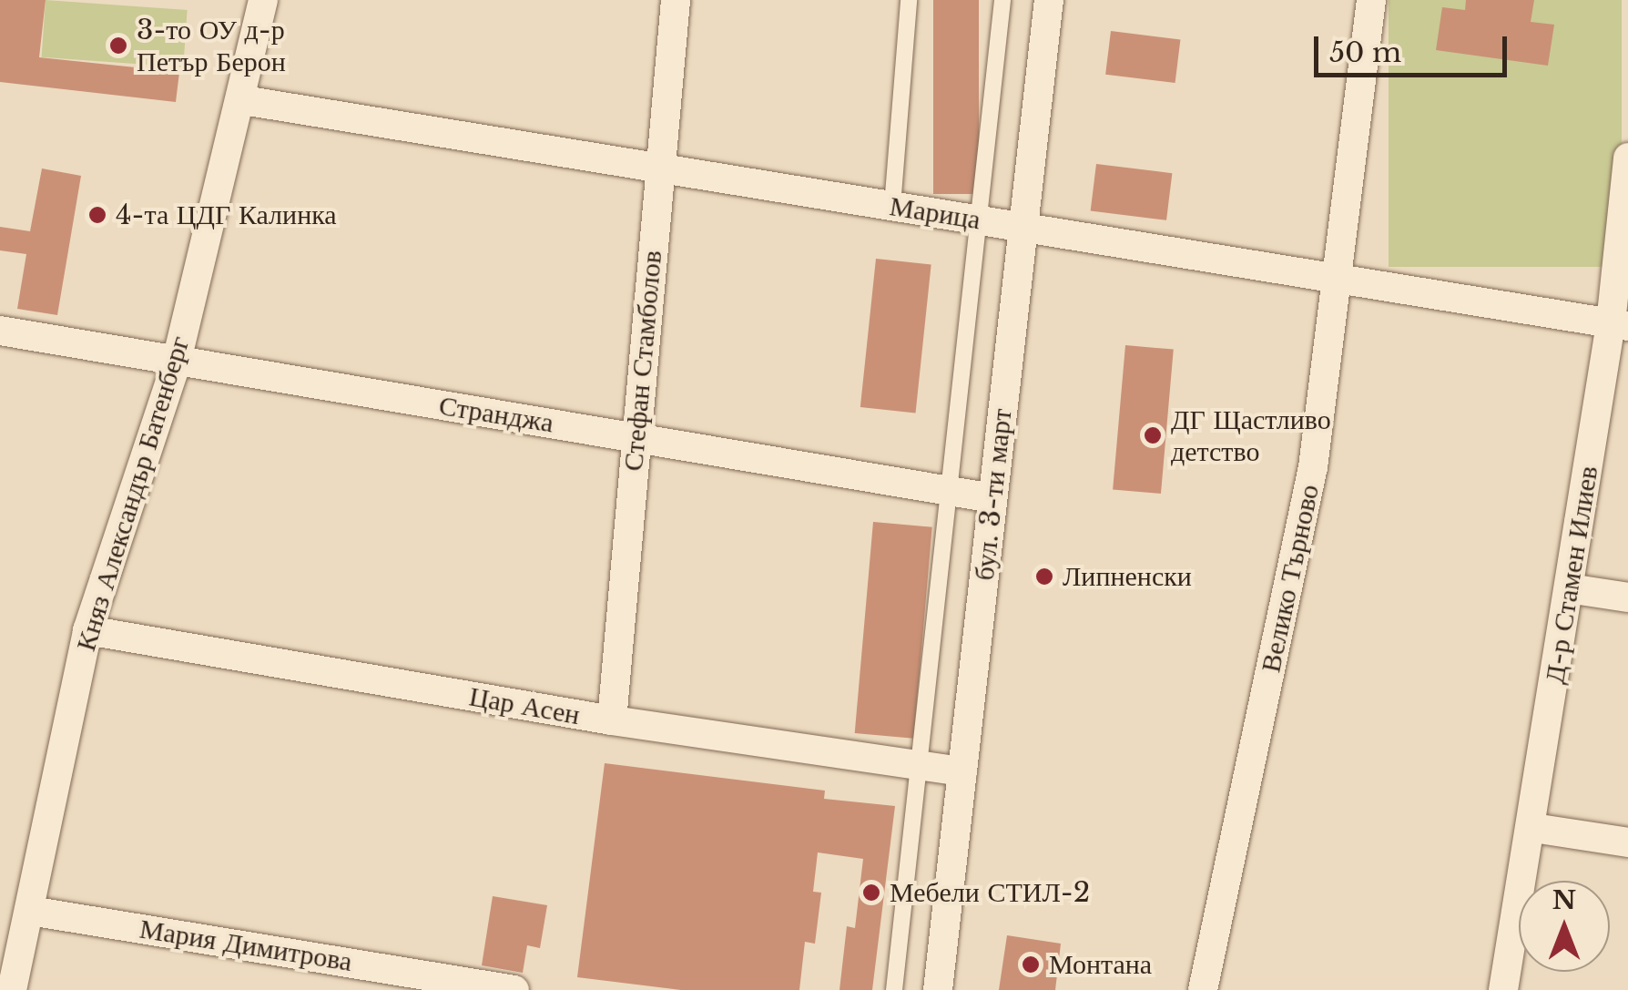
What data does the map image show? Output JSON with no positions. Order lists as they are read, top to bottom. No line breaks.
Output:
{"streets":{"street":["Марица","Стефан Стамболов","Странджа","Княз Александър Батенберг","бул. 3-ти март","Д-р Стамен Илиев","Велико Търново","Цар Асен","Мария Димитрова"]},"crossings":[["Марица","Стефан Стамболов"],["Марица","Княз Александър Батенберг"],["Марица","бул. 3-ти март"],["Марица","Д-р Стамен Илиев"],["Марица","Велико Търново"],["Стефан Стамболов","Странджа"],["Стефан Стамболов","Цар Асен"],["Странджа","Княз Александър Батенберг"],["Странджа","бул. 3-ти март"],["Княз Александър Батенберг","Цар Асен"],["Княз Александър Батенберг","Мария Димитрова"],["бул. 3-ти март","Цар Асен"]],"places":["3-то ОУ д-р Петър Берон","4-та ЦДГ Калинка","ДГ Щастливо детство","Липненски","Мебели СТИЛ-2","Монтана"],"scale_bar":"50 m","north":"top"}
